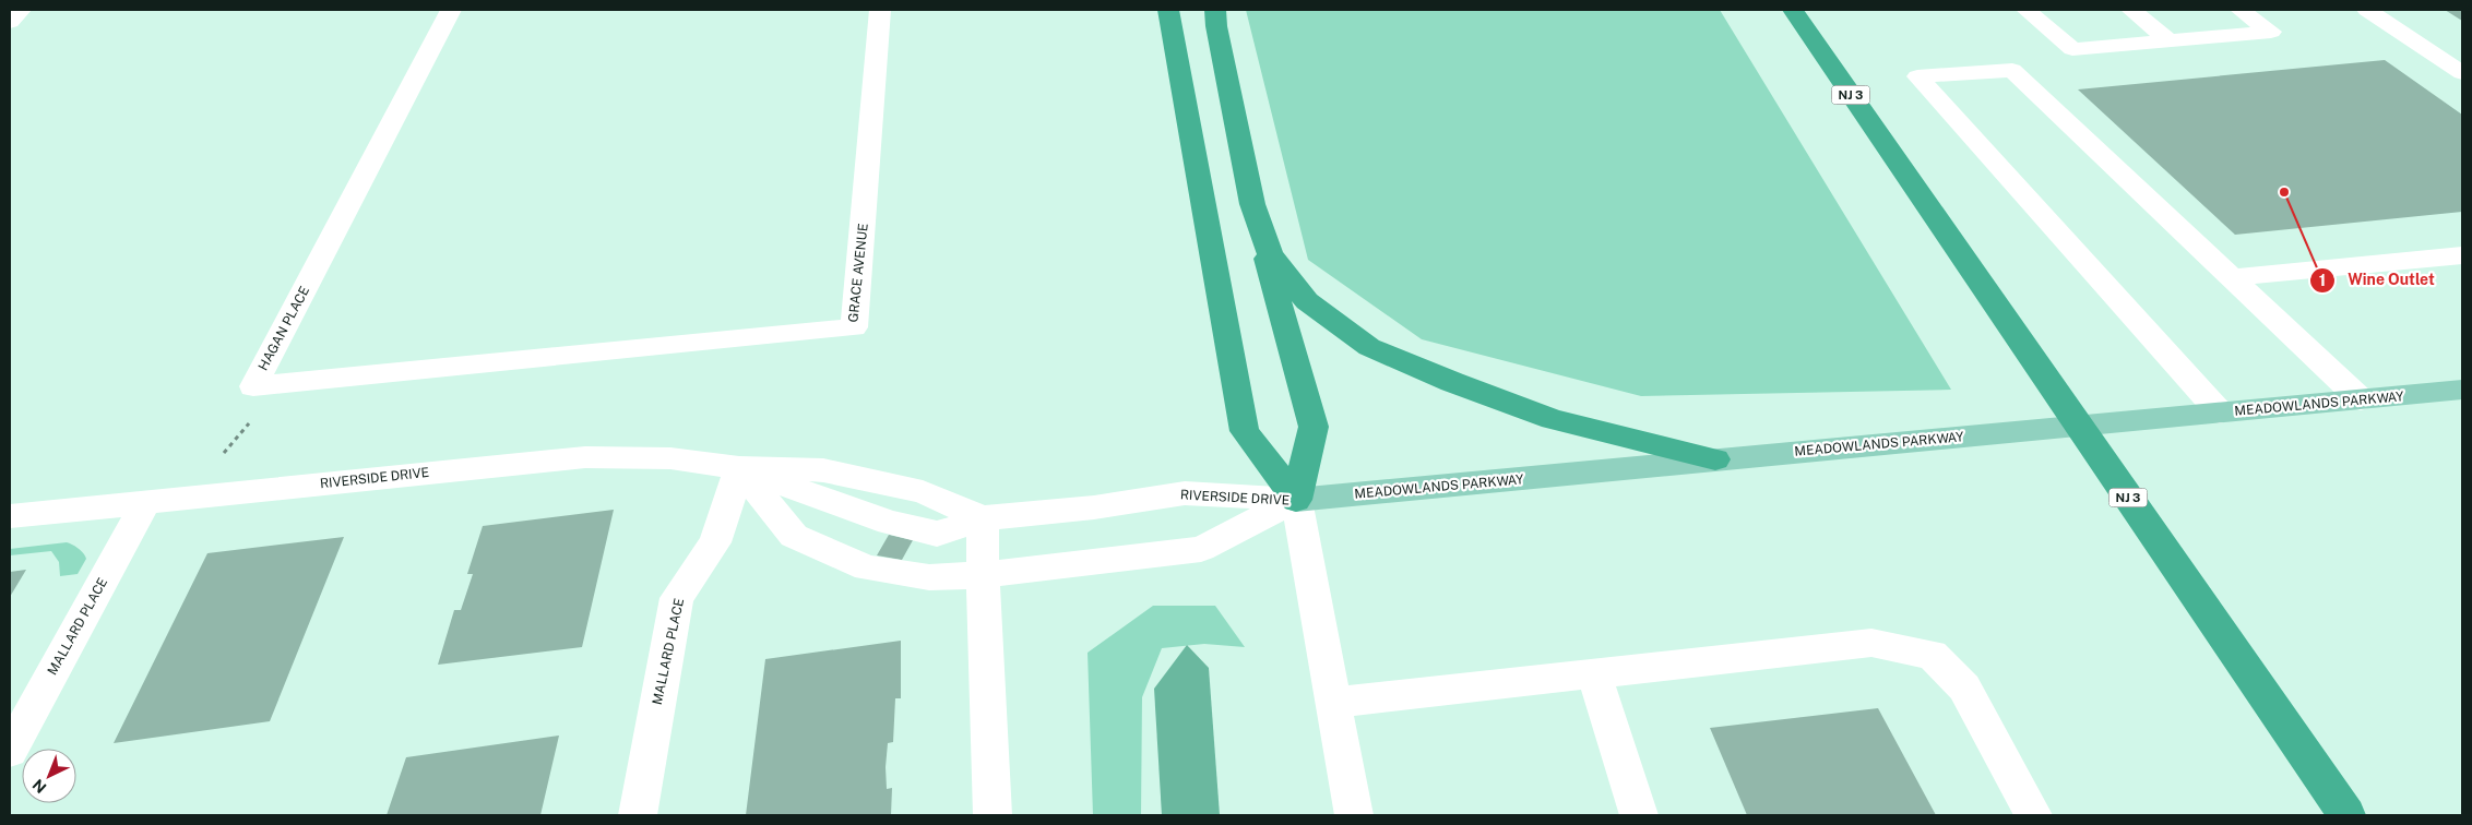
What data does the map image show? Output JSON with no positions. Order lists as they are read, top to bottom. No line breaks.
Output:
{"streets":{"highway":["NJ 3"],"main road":["MEADOWLANDS PARKWAY"],"street":["GRACE AVENUE","HAGAN PLACE","RIVERSIDE DRIVE","MALLARD PLACE"]},"crossings":[["GRACE AVENUE","HAGAN PLACE"],["MEADOWLANDS PARKWAY","RIVERSIDE DRIVE"],["RIVERSIDE DRIVE","MALLARD PLACE"]],"places":["Wine Outlet"],"north":"bottom left"}
